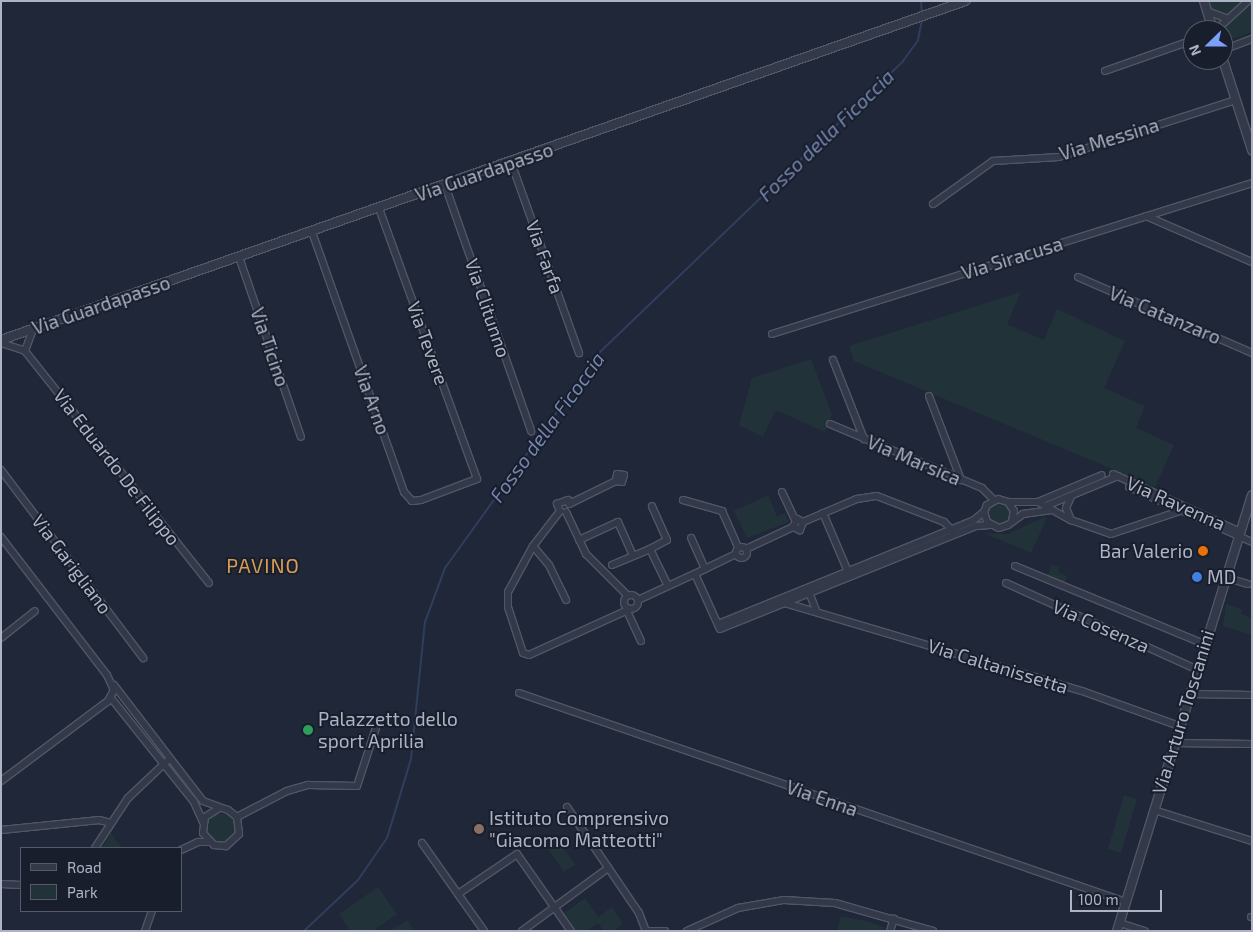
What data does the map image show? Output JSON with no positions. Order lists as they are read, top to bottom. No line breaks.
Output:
{"streets":{"street":["Via Messina","Via Guardapasso","Via Farfa","Via Siracusa","Via Clitunno","Via Catanzaro","Via Tevere","Via Ticino","Via Arno","Via Marsica","Via Eduardo De Filippo","Via Ravenna","Via Garigliano","Via Cosenza","Via Caltanissetta","Via Arturo Toscanini","Via Enna"]},"crossings":[["Via Guardapasso","Via Farfa"],["Via Guardapasso","Via Clitunno"],["Via Guardapasso","Via Tevere"],["Via Guardapasso","Via Ticino"],["Via Guardapasso","Via Arno"],["Via Guardapasso","Via Eduardo De Filippo"],["Via Tevere","Via Arno"],["Via Ravenna","Via Arturo Toscanini"],["Via Cosenza","Via Arturo Toscanini"],["Via Caltanissetta","Via Arturo Toscanini"],["Via Arturo Toscanini","Via Enna"]],"districts":["PAVINO"],"water":["Fosso della Ficoccia"],"places":["Bar Valerio","MD","Palazzetto dello sport Aprilia","Istituto Comprensivo \"Giacomo Matteotti\""],"legend":["Road","Park"],"scale_bar":"100 m","north":"left"}
